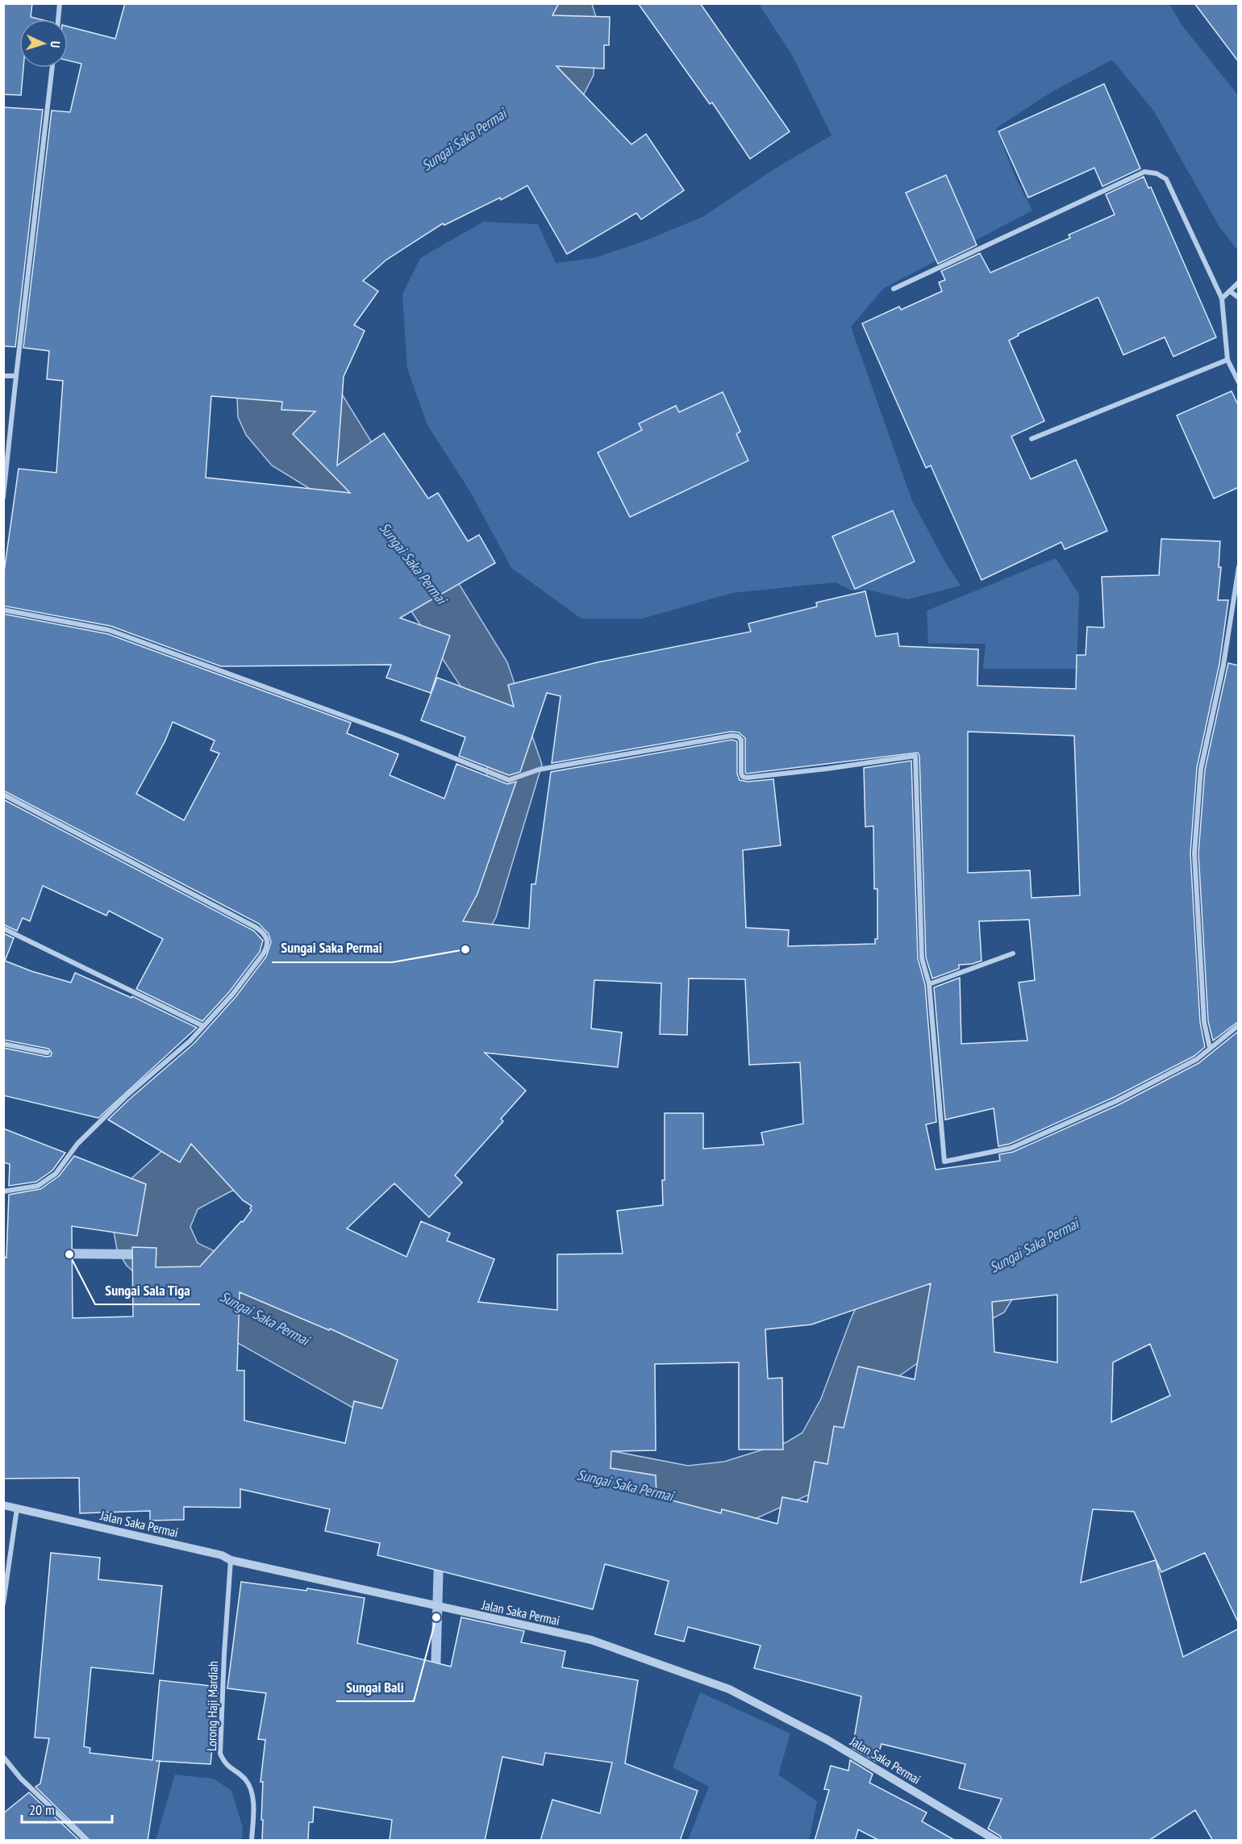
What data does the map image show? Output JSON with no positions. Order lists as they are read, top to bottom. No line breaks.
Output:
{"streets":{"street":["Jalan Saka Permai","Lorong Haji Mardiah"]},"crossings":[["Jalan Saka Permai","Lorong Haji Mardiah"]],"water":["Sungai Saka Permai"],"places":["Sungai Saka Permai","Sungai Sala Tiga","Sungai Bali"],"scale_bar":"20 m","north":"right"}
